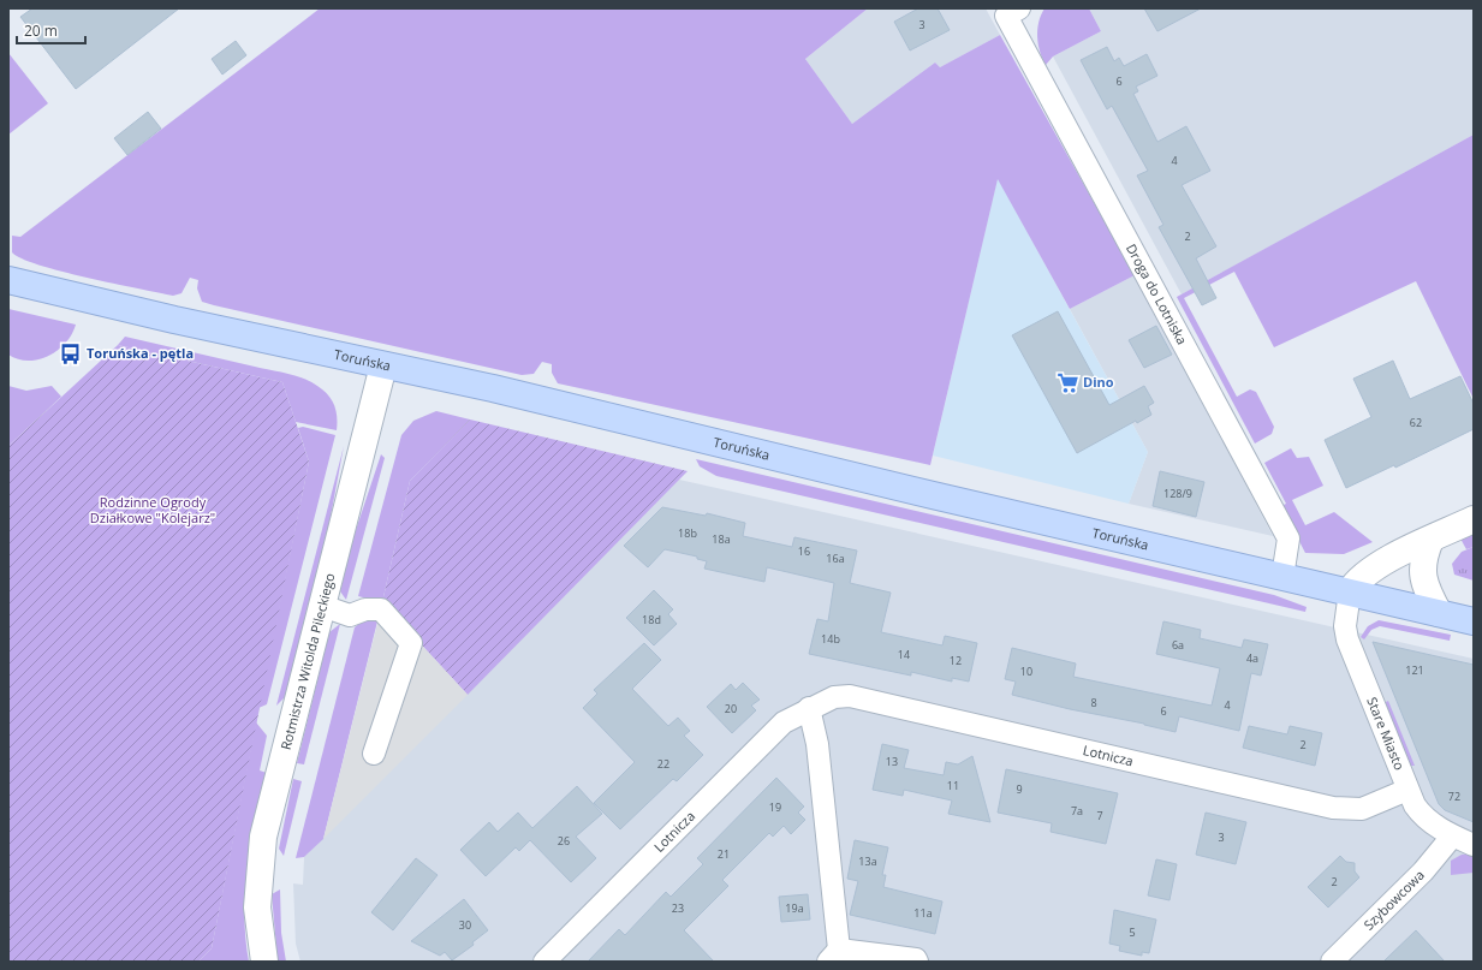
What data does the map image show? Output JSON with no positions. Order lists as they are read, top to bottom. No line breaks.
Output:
{"streets":{"main road":["Toruńska"],"street":["Droga do Lotniska","Rotmistrza Witolda Pileckiego","Stare Miasto","Lotnicza","Szybowcowa"]},"crossings":[["Droga do Lotniska","Toruńska"],["Toruńska","Rotmistrza Witolda Pileckiego"],["Toruńska","Stare Miasto"],["Stare Miasto","Lotnicza"],["Stare Miasto","Szybowcowa"]],"parks":["Rodzinne Ogrody Działkowe \"Kolejarz\""],"places":{"bus stop":["Toruńska - pętla"],"supermarket":["Dino"]},"house_numbers":["3","6","4","2","62","128/9","18b","18a","16","16a","18d","14b","6a","14","4a","12","121","10","8","4","20","6","2","13","22","11","9","72","19","7a","7","3","26","21","13a","2","23","19a","11a","30","5"],"scale_bar":"20 m"}
